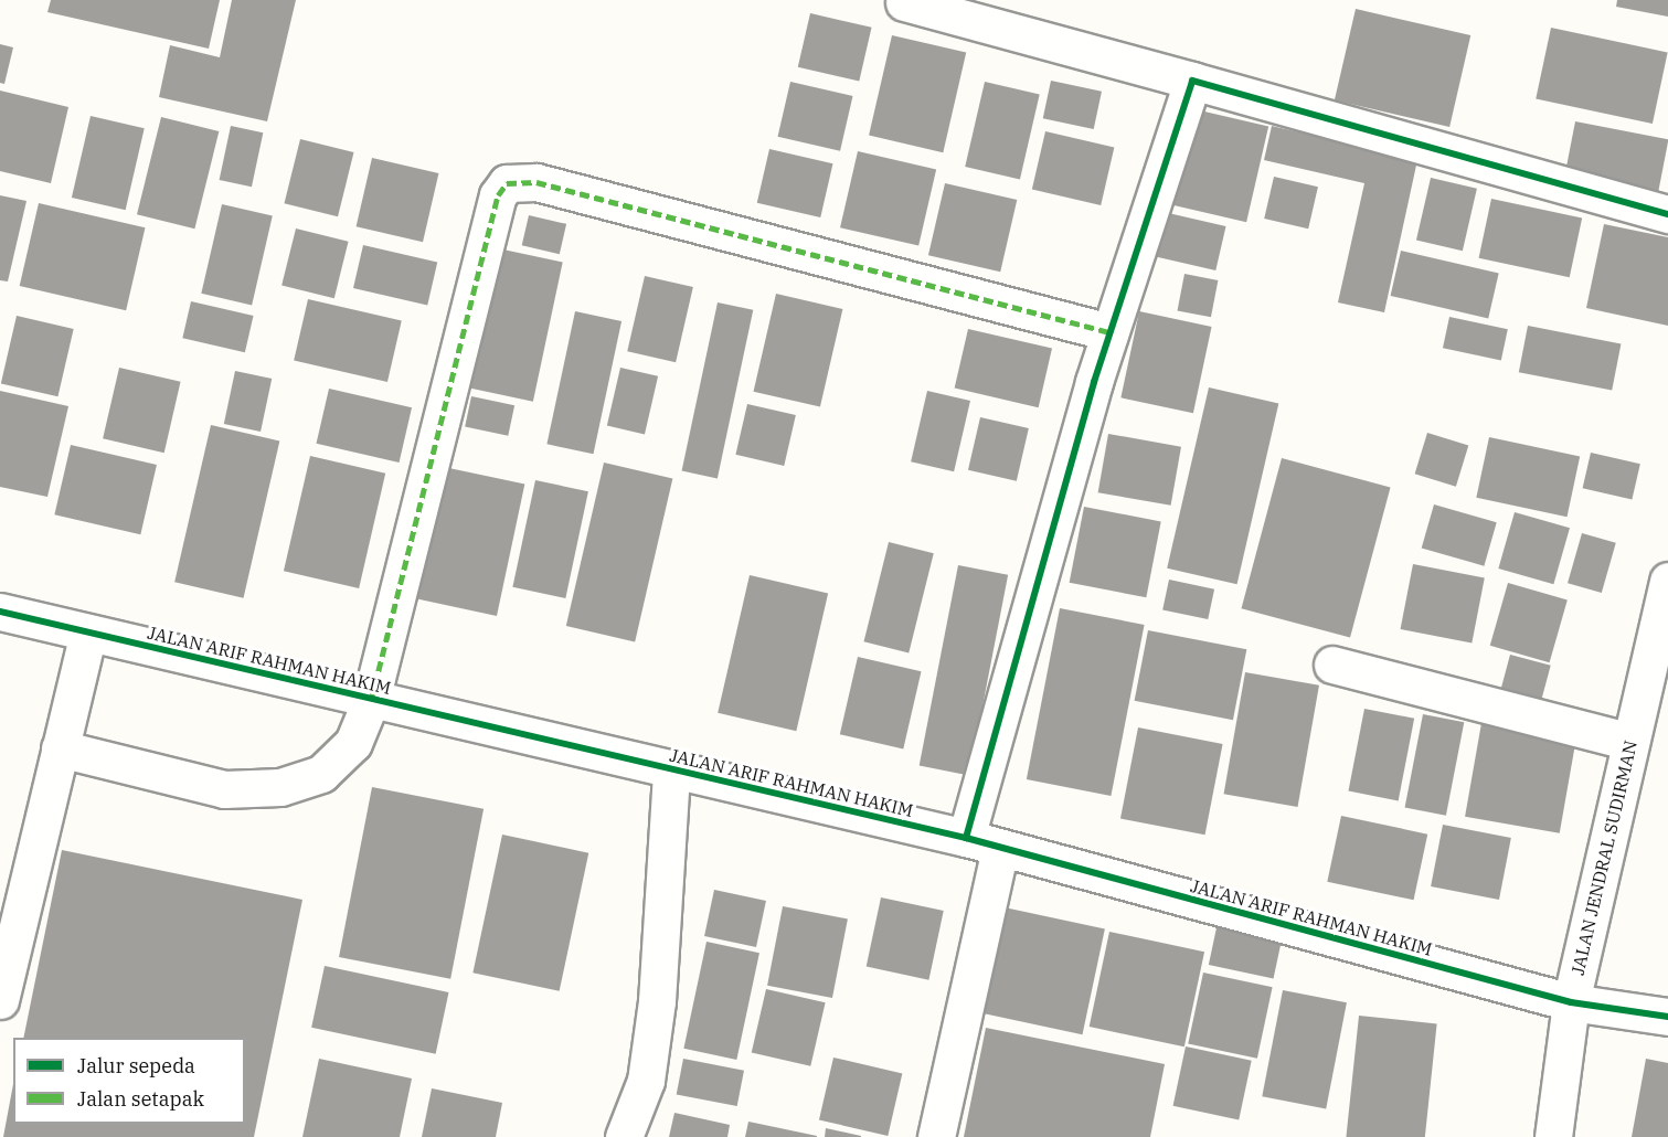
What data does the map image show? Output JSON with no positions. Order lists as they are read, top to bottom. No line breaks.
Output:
{"streets":{"street":["JALAN ARIF RAHMAN HAKIM","JALAN JENDRAL SUDIRMAN"]},"crossings":[["JALAN ARIF RAHMAN HAKIM","JALAN JENDRAL SUDIRMAN"]],"legend":["Jalur sepeda","Jalan setapak"]}
